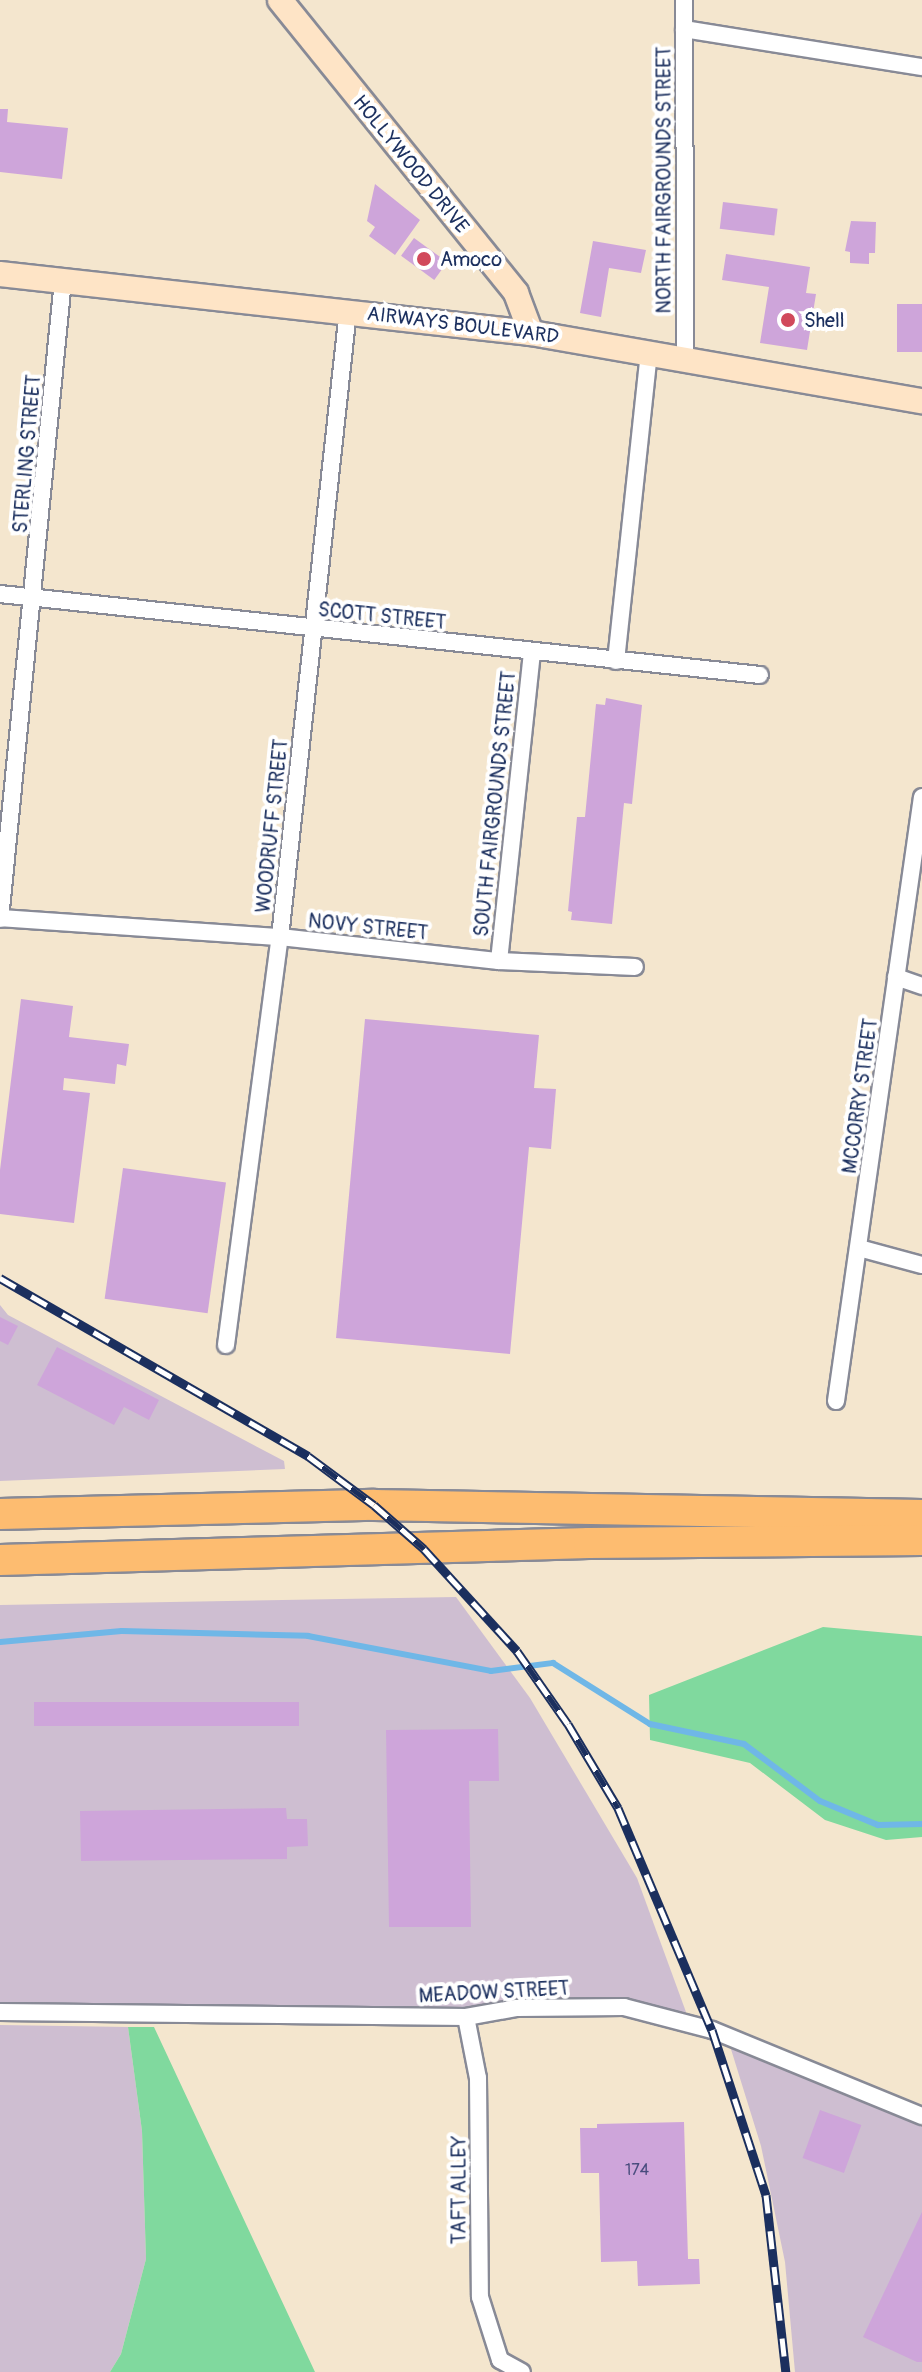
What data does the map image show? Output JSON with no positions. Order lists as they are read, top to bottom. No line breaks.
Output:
{"streets":{"main road":["HOLLYWOOD DRIVE","AIRWAYS BOULEVARD"],"street":["NORTH FAIRGROUNDS STREET","STERLING STREET","SCOTT STREET","SOUTH FAIRGROUNDS STREET","WOODRUFF STREET","NOVY STREET","MCCORRY STREET","MEADOW STREET","TAFT ALLEY"]},"crossings":[["HOLLYWOOD DRIVE","AIRWAYS BOULEVARD"],["NORTH FAIRGROUNDS STREET","AIRWAYS BOULEVARD"],["AIRWAYS BOULEVARD","STERLING STREET"],["AIRWAYS BOULEVARD","WOODRUFF STREET"],["STERLING STREET","SCOTT STREET"],["STERLING STREET","NOVY STREET"],["SCOTT STREET","SOUTH FAIRGROUNDS STREET"],["SCOTT STREET","WOODRUFF STREET"],["SOUTH FAIRGROUNDS STREET","NOVY STREET"],["WOODRUFF STREET","NOVY STREET"],["MEADOW STREET","TAFT ALLEY"]],"places":["Amoco","Shell"],"house_numbers":["174"]}
